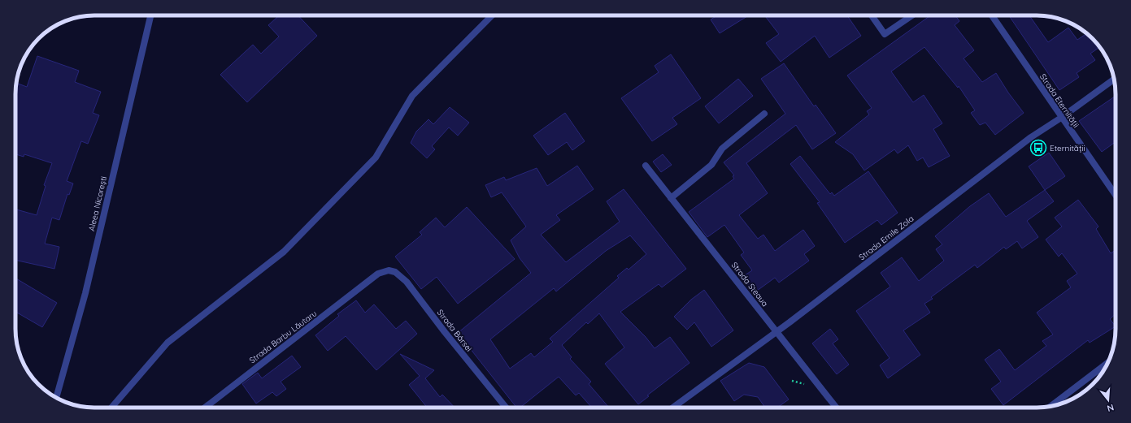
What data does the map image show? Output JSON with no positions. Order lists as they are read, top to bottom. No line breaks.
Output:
{"streets":{"street":["Strada Eternității","Aleea Nicorești","Strada Emile Zola","Strada Steaua","Strada Bârsei","Strada Barbu Lăutaru"]},"crossings":[["Strada Eternității","Strada Emile Zola"],["Strada Emile Zola","Strada Steaua"],["Strada Bârsei","Strada Barbu Lăutaru"]],"places":{"bus stop":["Eternității"]},"north":"bottom"}
